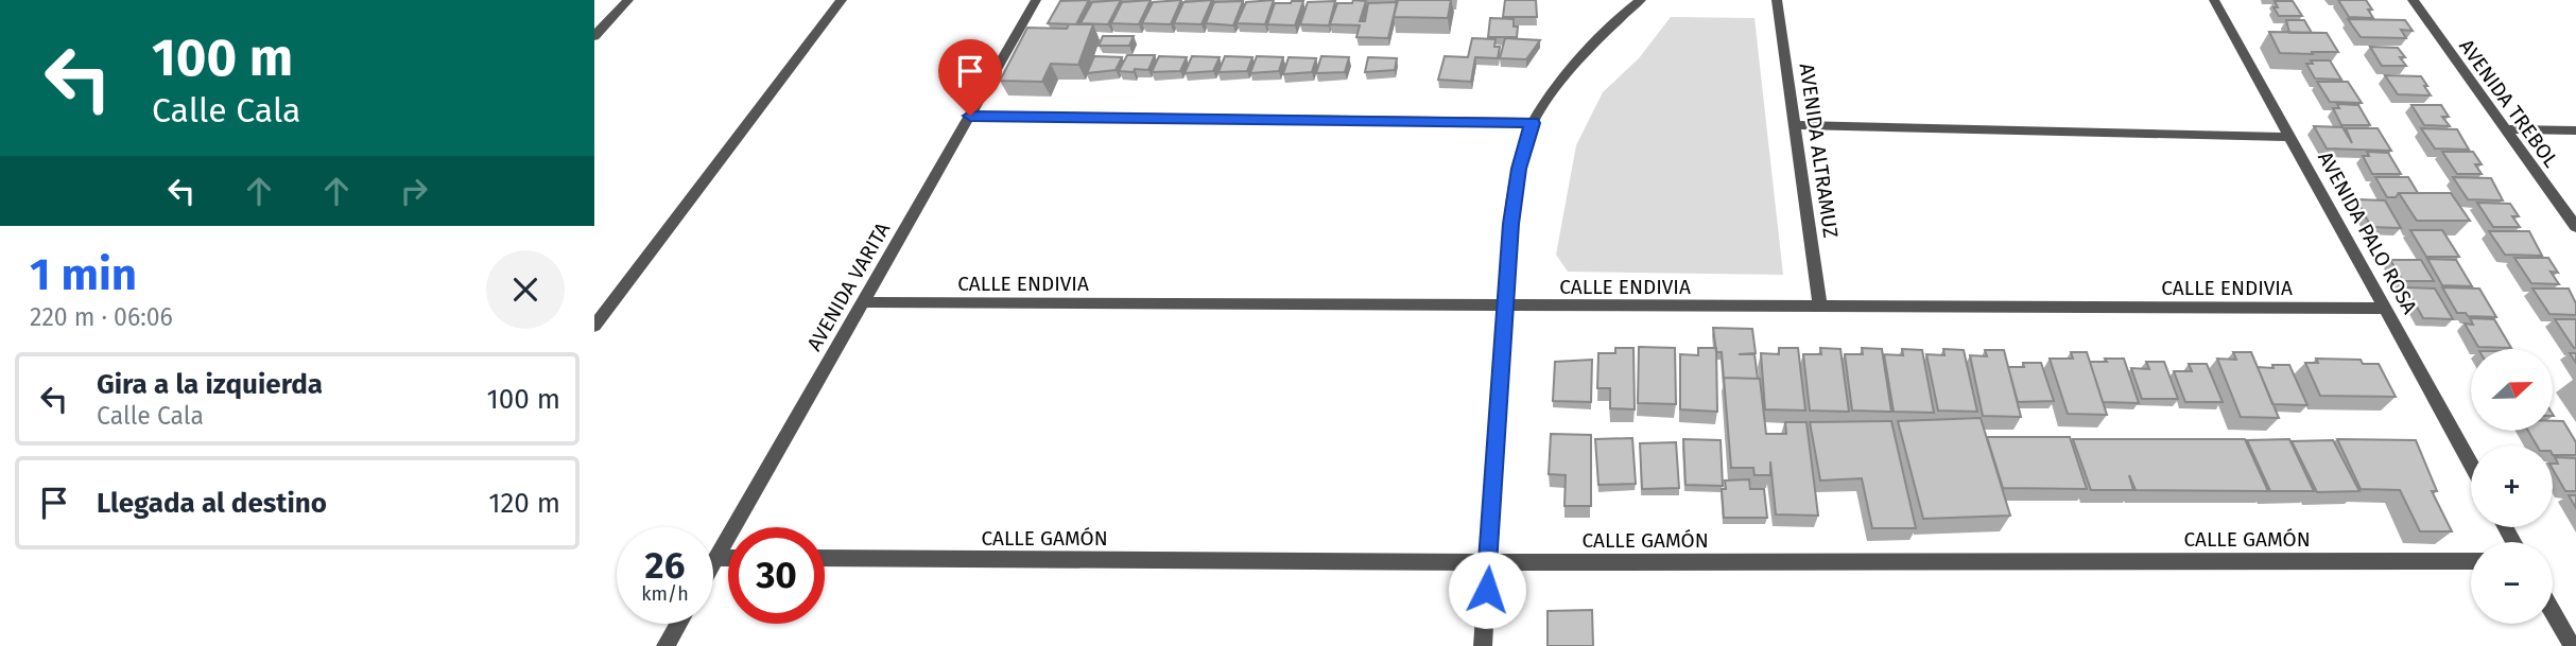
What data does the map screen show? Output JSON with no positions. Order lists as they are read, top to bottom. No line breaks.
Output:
{"streets":{"street":["AVENIDA TREBOL","AVENIDA ALTRAMUZ","AVENIDA PALO ROSA","CALLE ENDIVIA","AVENIDA VARITA","CALLE GAMÓN"]},"crossings":[["AVENIDA ALTRAMUZ","CALLE ENDIVIA"],["AVENIDA PALO ROSA","CALLE ENDIVIA"],["CALLE ENDIVIA","AVENIDA VARITA"]],"north":"right","page":{"turn":["100 m","Calle Cala"],"heading":["1 min","220 m · 06:06"],"map_buttons":["+","−"],"list":[{"name":"Gira a la izquierda","note":"Calle Cala","value":"100 m"},{"name":"Llegada al destino","value":"120 m"}],"speed":"26 km/h","limit":"30"}}
